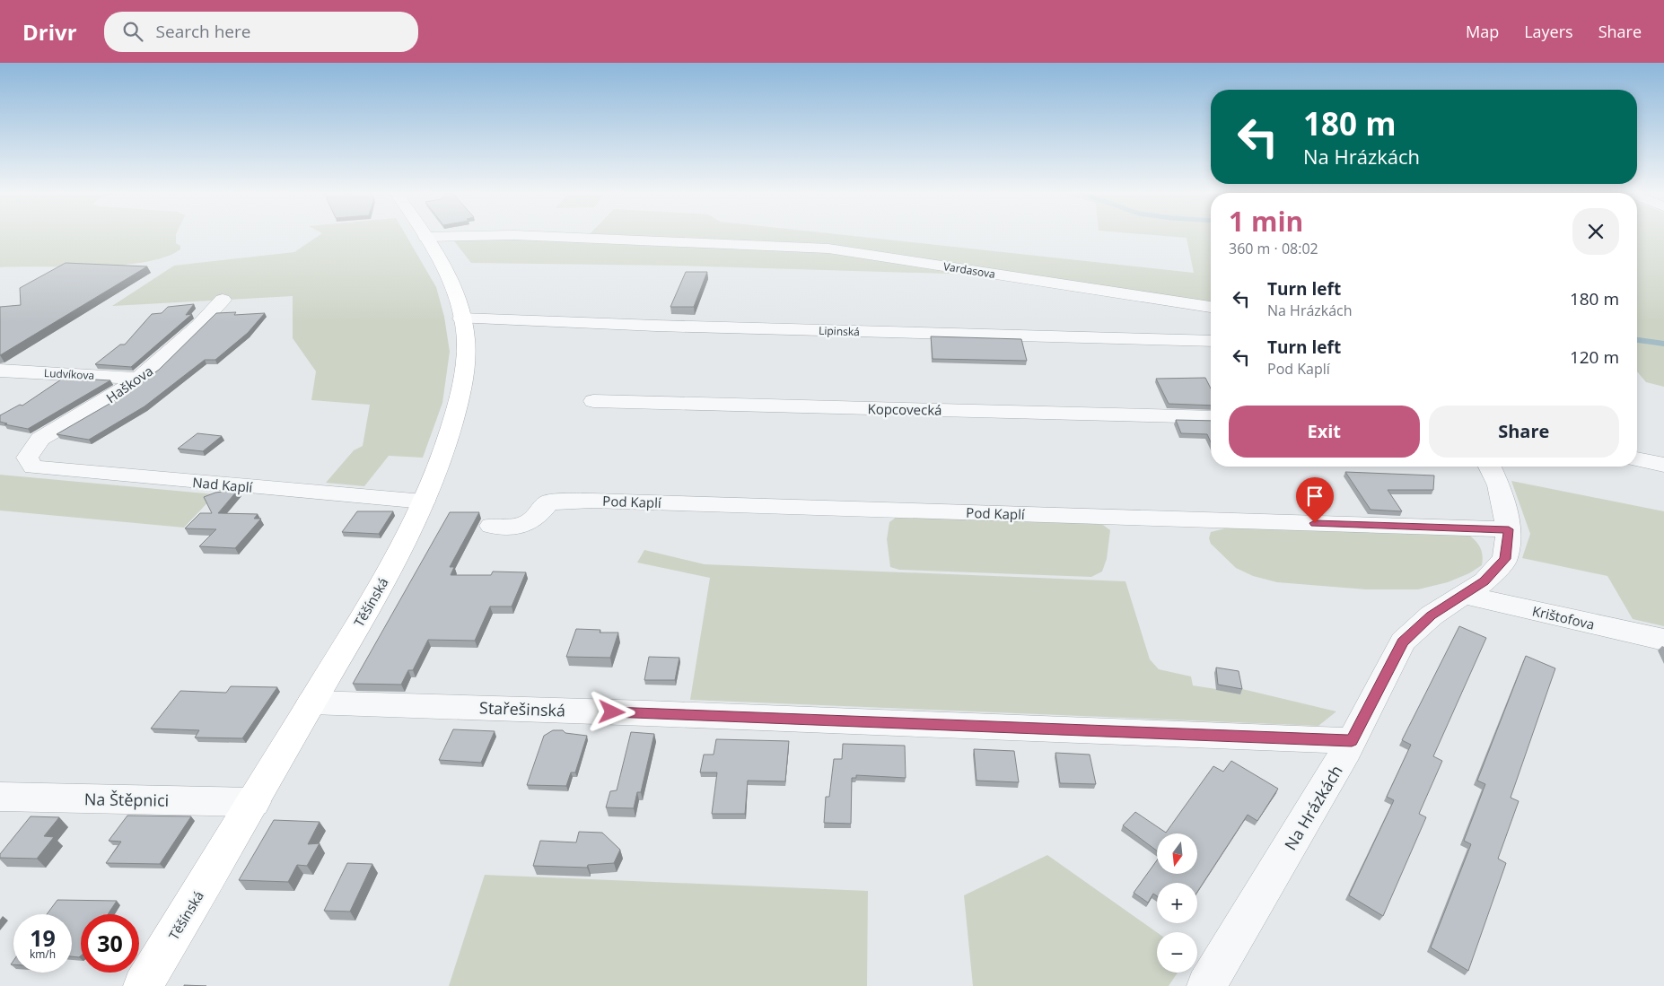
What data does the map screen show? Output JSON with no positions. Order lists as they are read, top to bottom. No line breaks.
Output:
{"streets":{"main road":["Těšínská"],"street":["Vardasova","Lipinská","Ludvíkova","Haškova","Kopcovecká","Nad Kaplí","Pod Kaplí","Krištofova","Stařešinská","Na Štěpnici","Na Hrázkách"]},"crossings":[["Vardasova","Těšínská"],["Lipinská","Těšínská"],["Ludvíkova","Haškova"],["Haškova","Nad Kaplí"],["Nad Kaplí","Těšínská"],["Pod Kaplí","Na Hrázkách"],["Těšínská","Stařešinská"],["Těšínská","Na Štěpnici"],["Krištofova","Na Hrázkách"],["Stařešinská","Na Hrázkách"]],"north":"bottom","page":{"header":"Drivr","search":"Search here","nav":["Map","Layers","Share"],"turn":["180 m","Na Hrázkách"],"heading":["1 min","360 m · 08:02"],"list":[{"name":"Turn left","note":"Na Hrázkách","value":"180 m"},{"name":"Turn left","note":"Pod Kaplí","value":"120 m"}],"buttons":["Exit","Share"],"map_buttons":["+","−"],"speed":"19 km/h","limit":"30"}}
